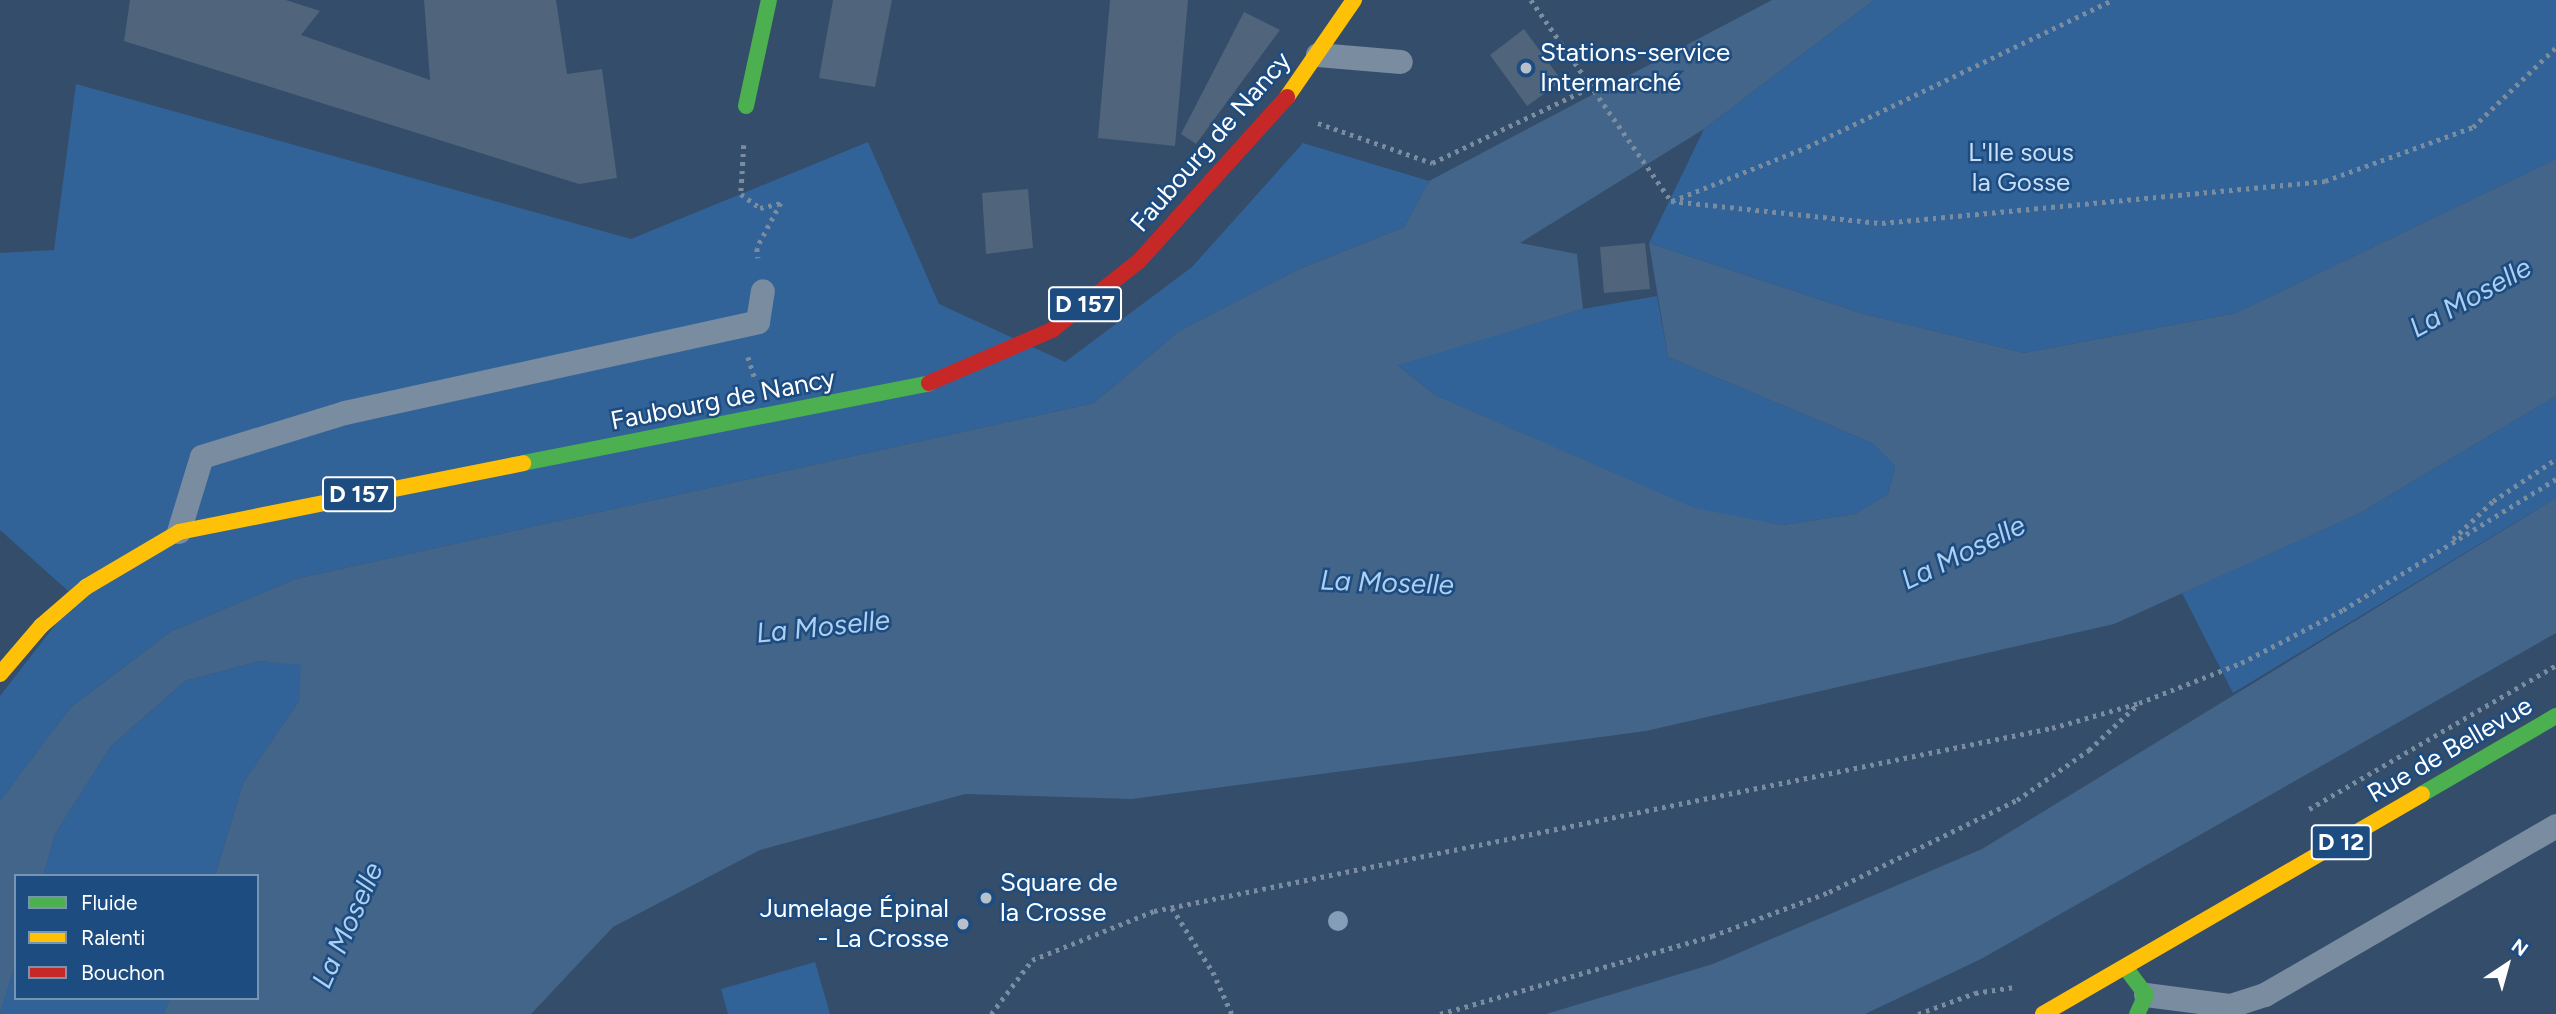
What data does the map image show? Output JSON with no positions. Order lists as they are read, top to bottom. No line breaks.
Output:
{"streets":{"main road":["Faubourg de Nancy","D 157","Rue de Bellevue","D 12"]},"crossings":[["Rue de Bellevue","D 12"]],"water":["La Moselle"],"parks":["L'Ile sous la Gosse"],"places":["Stations-service Intermarché","Square de la Crosse","Jumelage Épinal - La Crosse"],"legend":["Fluide","Ralenti","Bouchon"],"north":"top right"}
